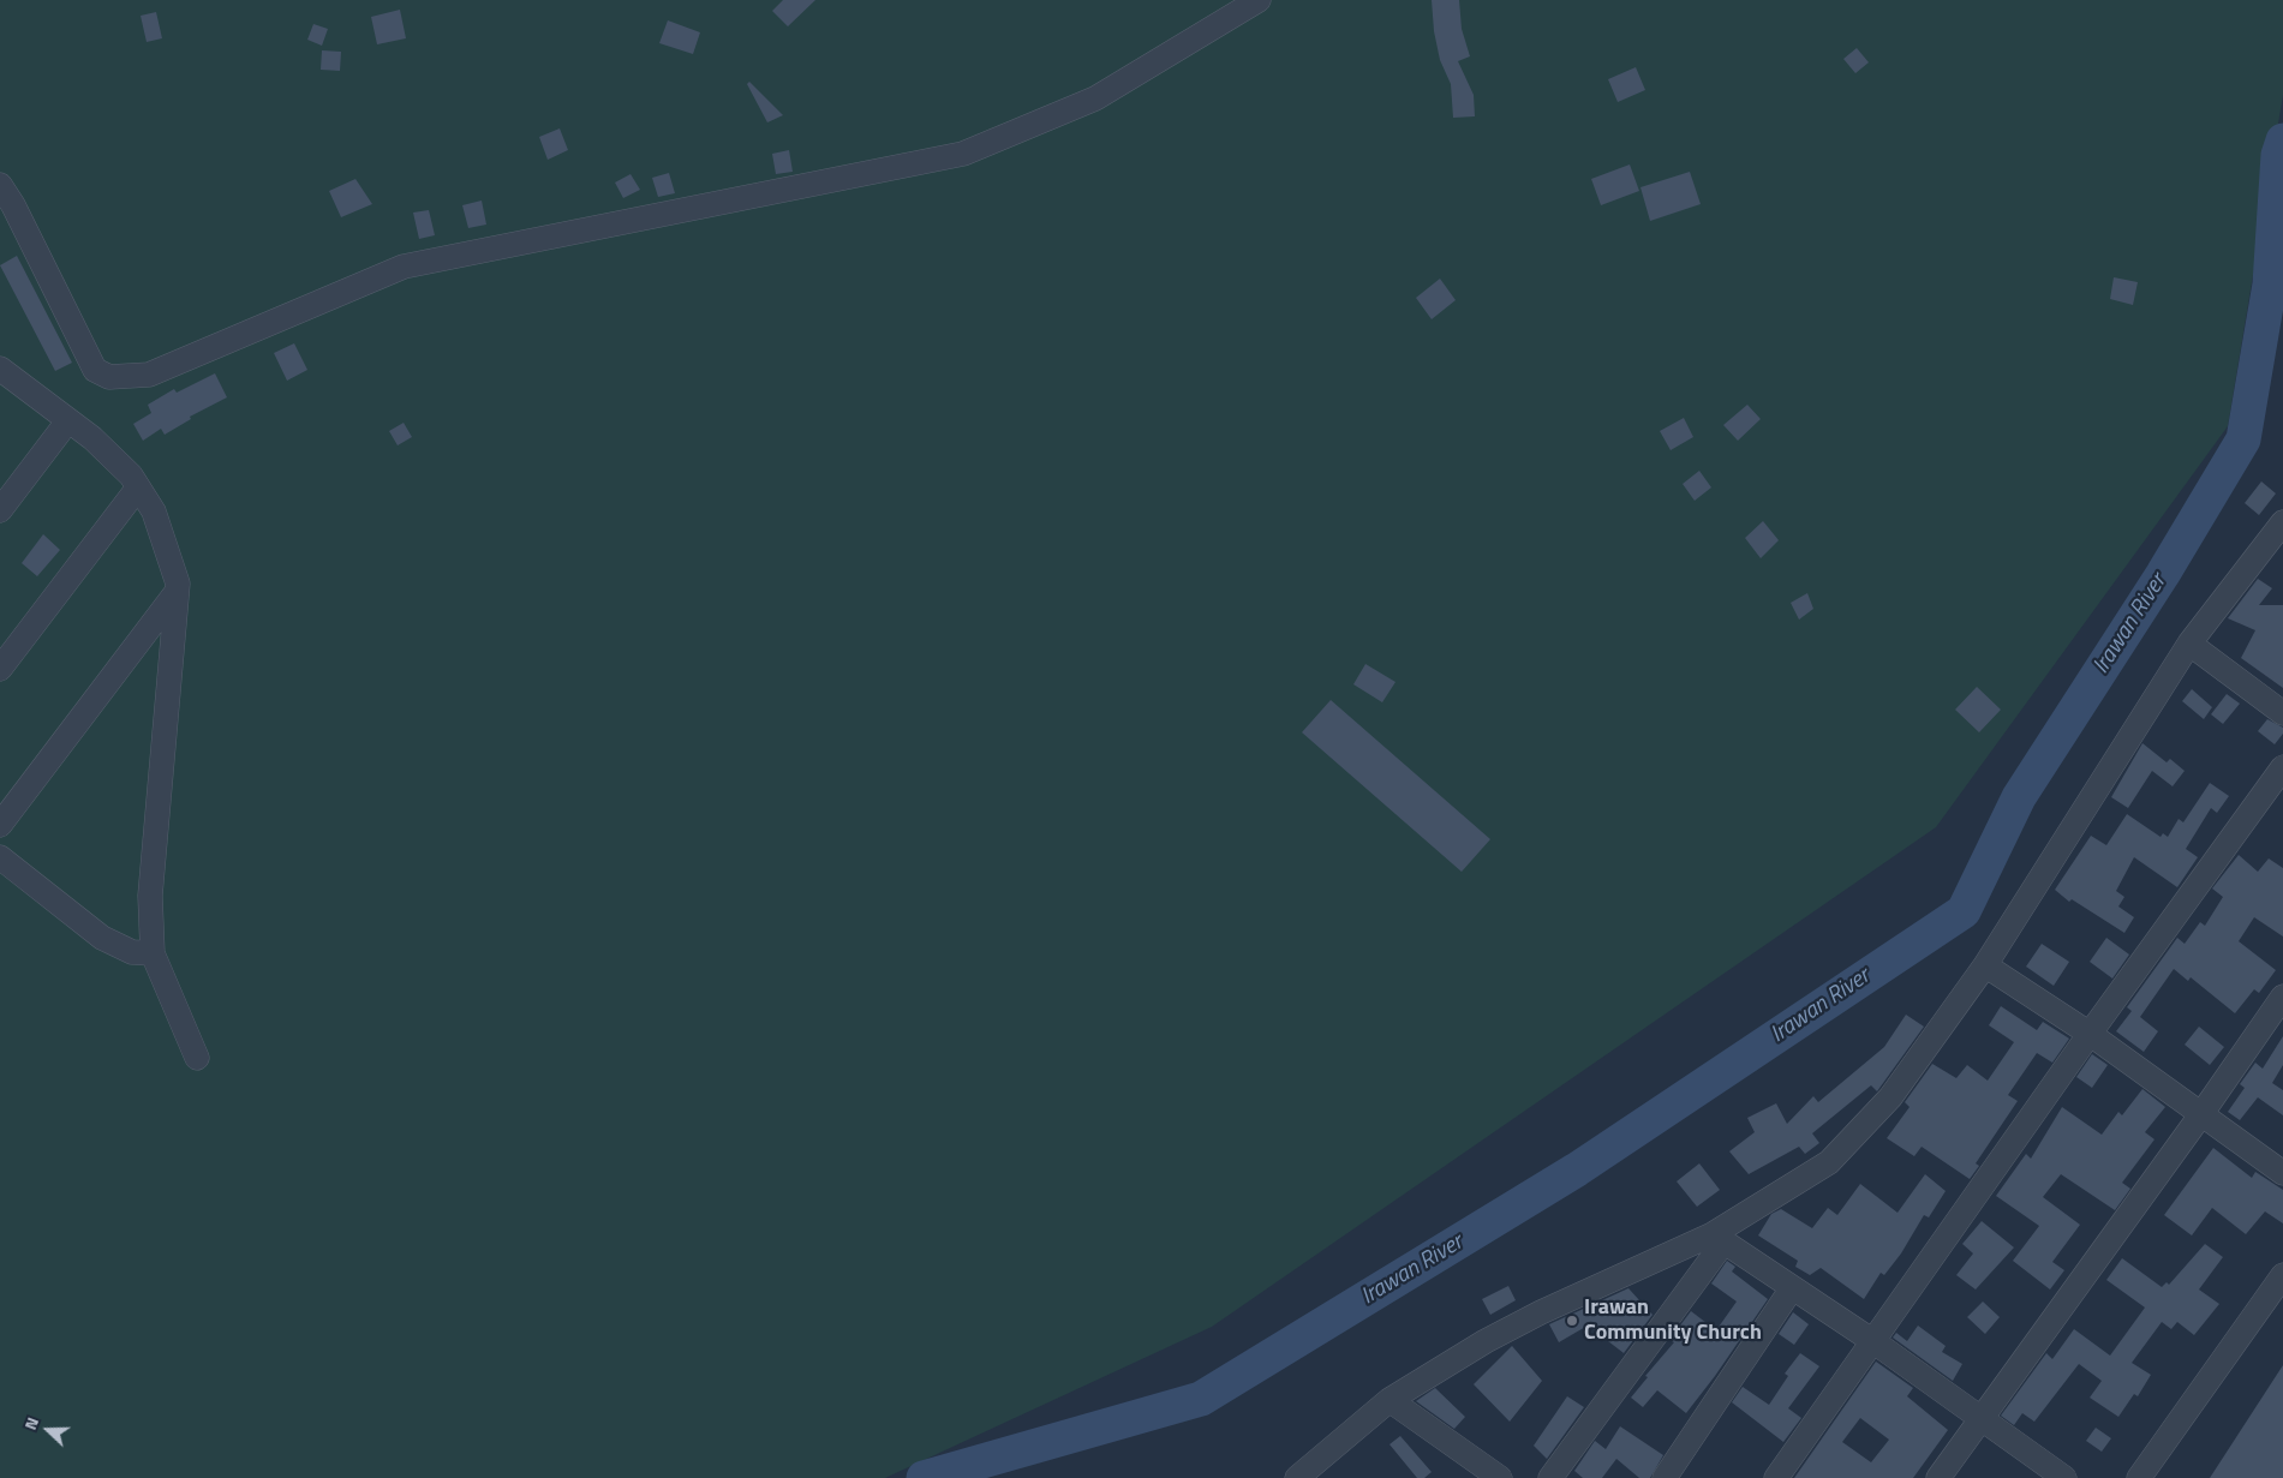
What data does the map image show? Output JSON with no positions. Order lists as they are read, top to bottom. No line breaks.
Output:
{"water":["Irawan River"],"places":["Irawan Community Church"],"north":"left"}
